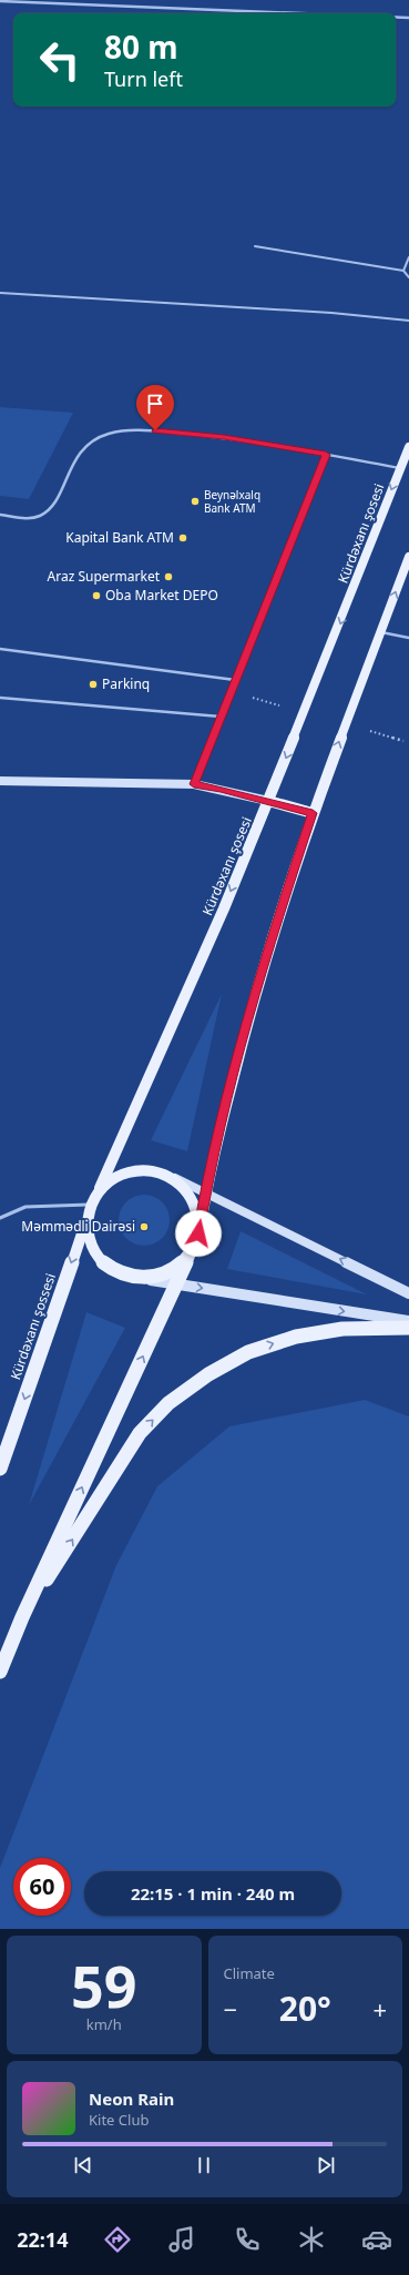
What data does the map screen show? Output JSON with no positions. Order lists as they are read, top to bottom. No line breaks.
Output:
{"streets":{"main road":["Kürdəxanı şosesi","Kürdəxanı şossesi"]},"crossings":[["Kürdəxanı şosesi","Kürdəxanı şossesi"]],"places":["Beynəlxalq Bank ATM","Kapital Bank ATM","Araz Supermarket","Oba Market DEPO","Parkinq","Məmmədli Dairəsi"],"page":{"turn":["80 m","Turn left"],"limit":"60","trip":"22:15 · 1 min · 240 m","tile":[["59","km/h"],"Climate"],"heat":["−","20°","+"],"song":["Neon Rain","Kite Club"],"tabs":"22:14"}}
